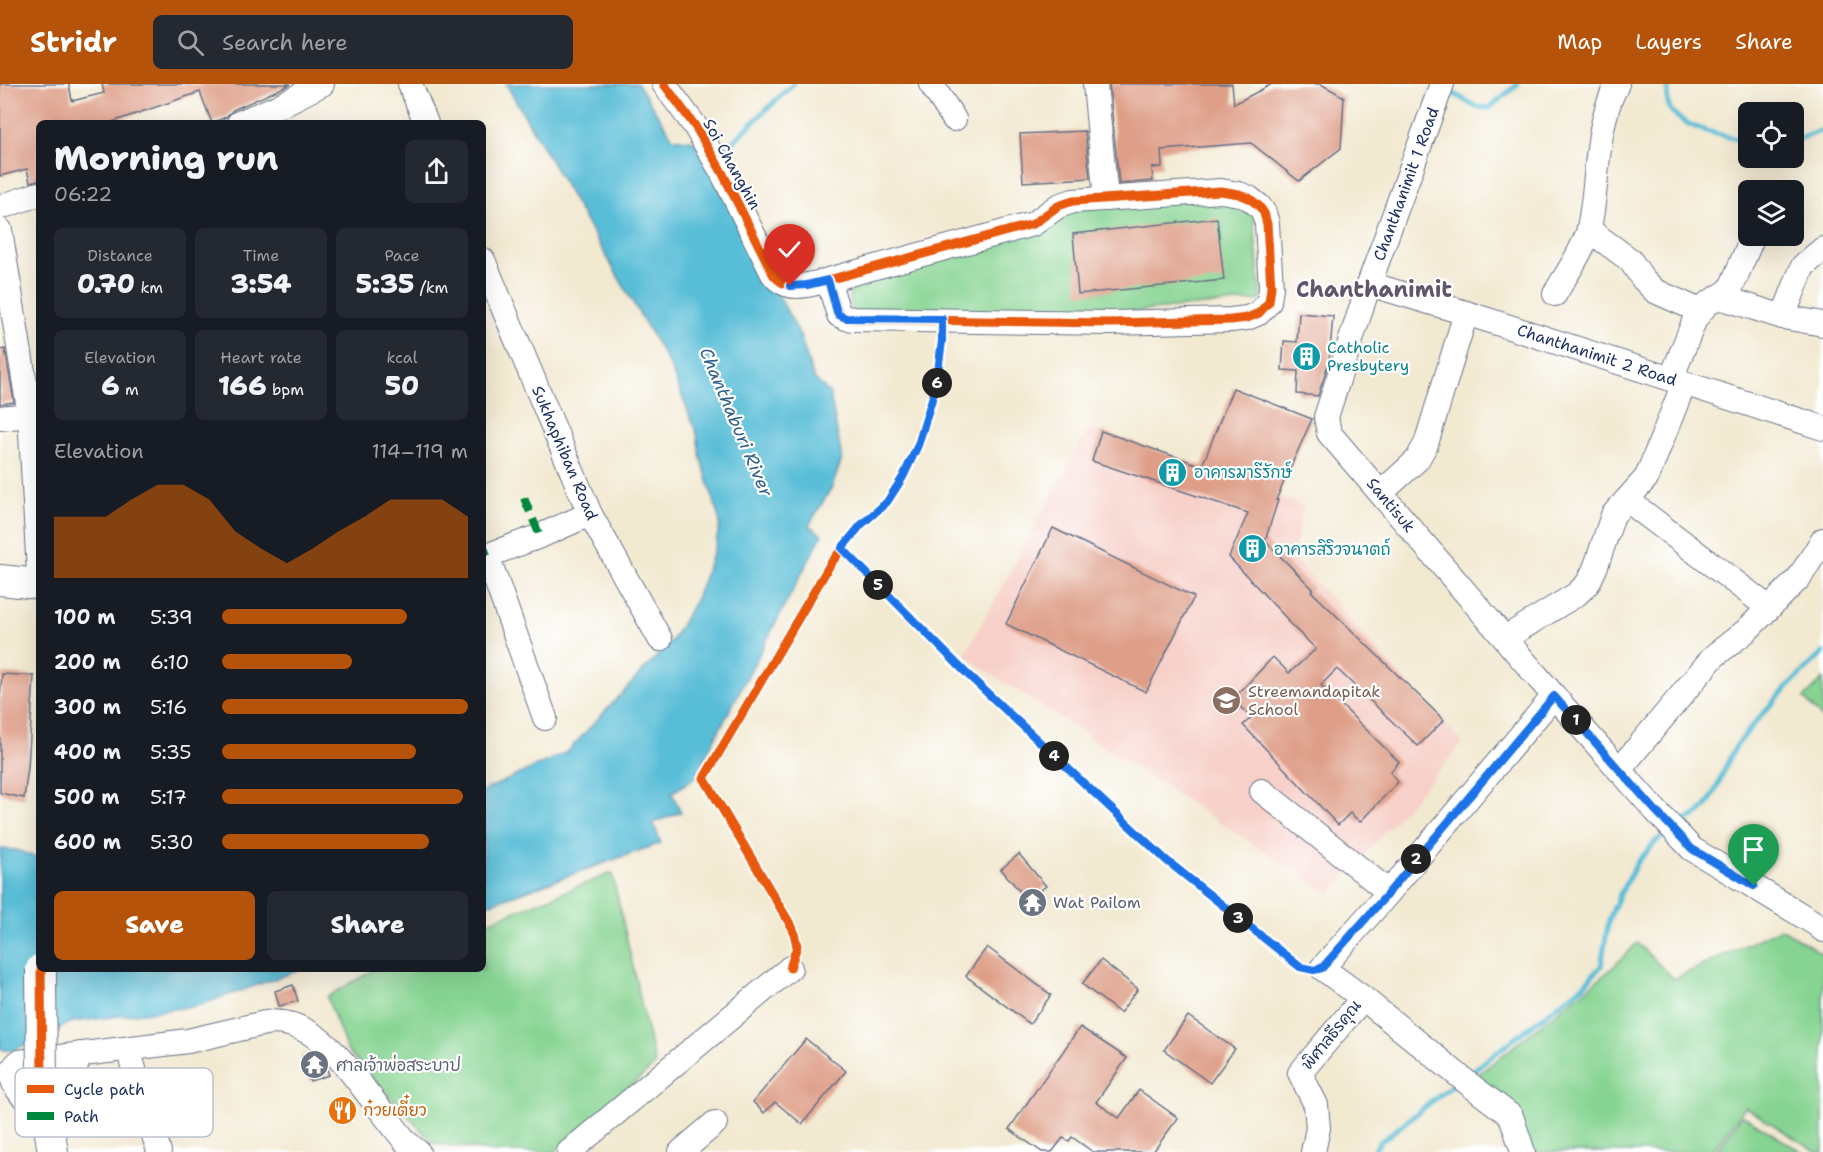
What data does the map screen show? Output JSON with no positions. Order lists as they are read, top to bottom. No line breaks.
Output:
{"streets":{"street":["Soi Changhin","Chanthanimit 1 Road","Chanthanimit 2 Road","Sukhaphiban Road","Santisuk","พิศาลธีรคุณ"]},"crossings":[["Chanthanimit 1 Road","Chanthanimit 2 Road"],["Chanthanimit 1 Road","Santisuk"],["Chanthanimit 2 Road","Santisuk"],["Santisuk","พิศาลธีรคุณ"]],"districts":["Chanthanimit"],"water":["Chanthaburi River"],"places":{"building":["Catholic Presbytery","อาคารมารีรักษ์","อาคารสิริวจนาตถ์"],"school or university":["Streemandapitak School"],"temple":["Wat Pailom","ศาลเจ้าพ่อสระบาป"],"restaurant":["ก๋วยเตี๋ยว"]},"legend":["Cycle path","Path"],"page":{"header":"Stridr","search":"Search here","nav":["Map","Layers","Share"],"heading":["Morning run","06:22"],"stats":[["Distance","0.70 km"],["Time","3:54"],["Pace","5:35 /km"],["Elevation","6 m"],["Heart rate","166 bpm"],["kcal","50"]],"pins":["6","5","1","4","2","3"],"chart":["Elevation","114–119 m"],"list":[{"name":"100 m","note":"5:39"},{"name":"200 m","note":"6:10"},{"name":"300 m","note":"5:16"},{"name":"400 m","note":"5:35"},{"name":"500 m","note":"5:17"},{"name":"600 m","note":"5:30"}],"buttons":["Save","Share"]}}
